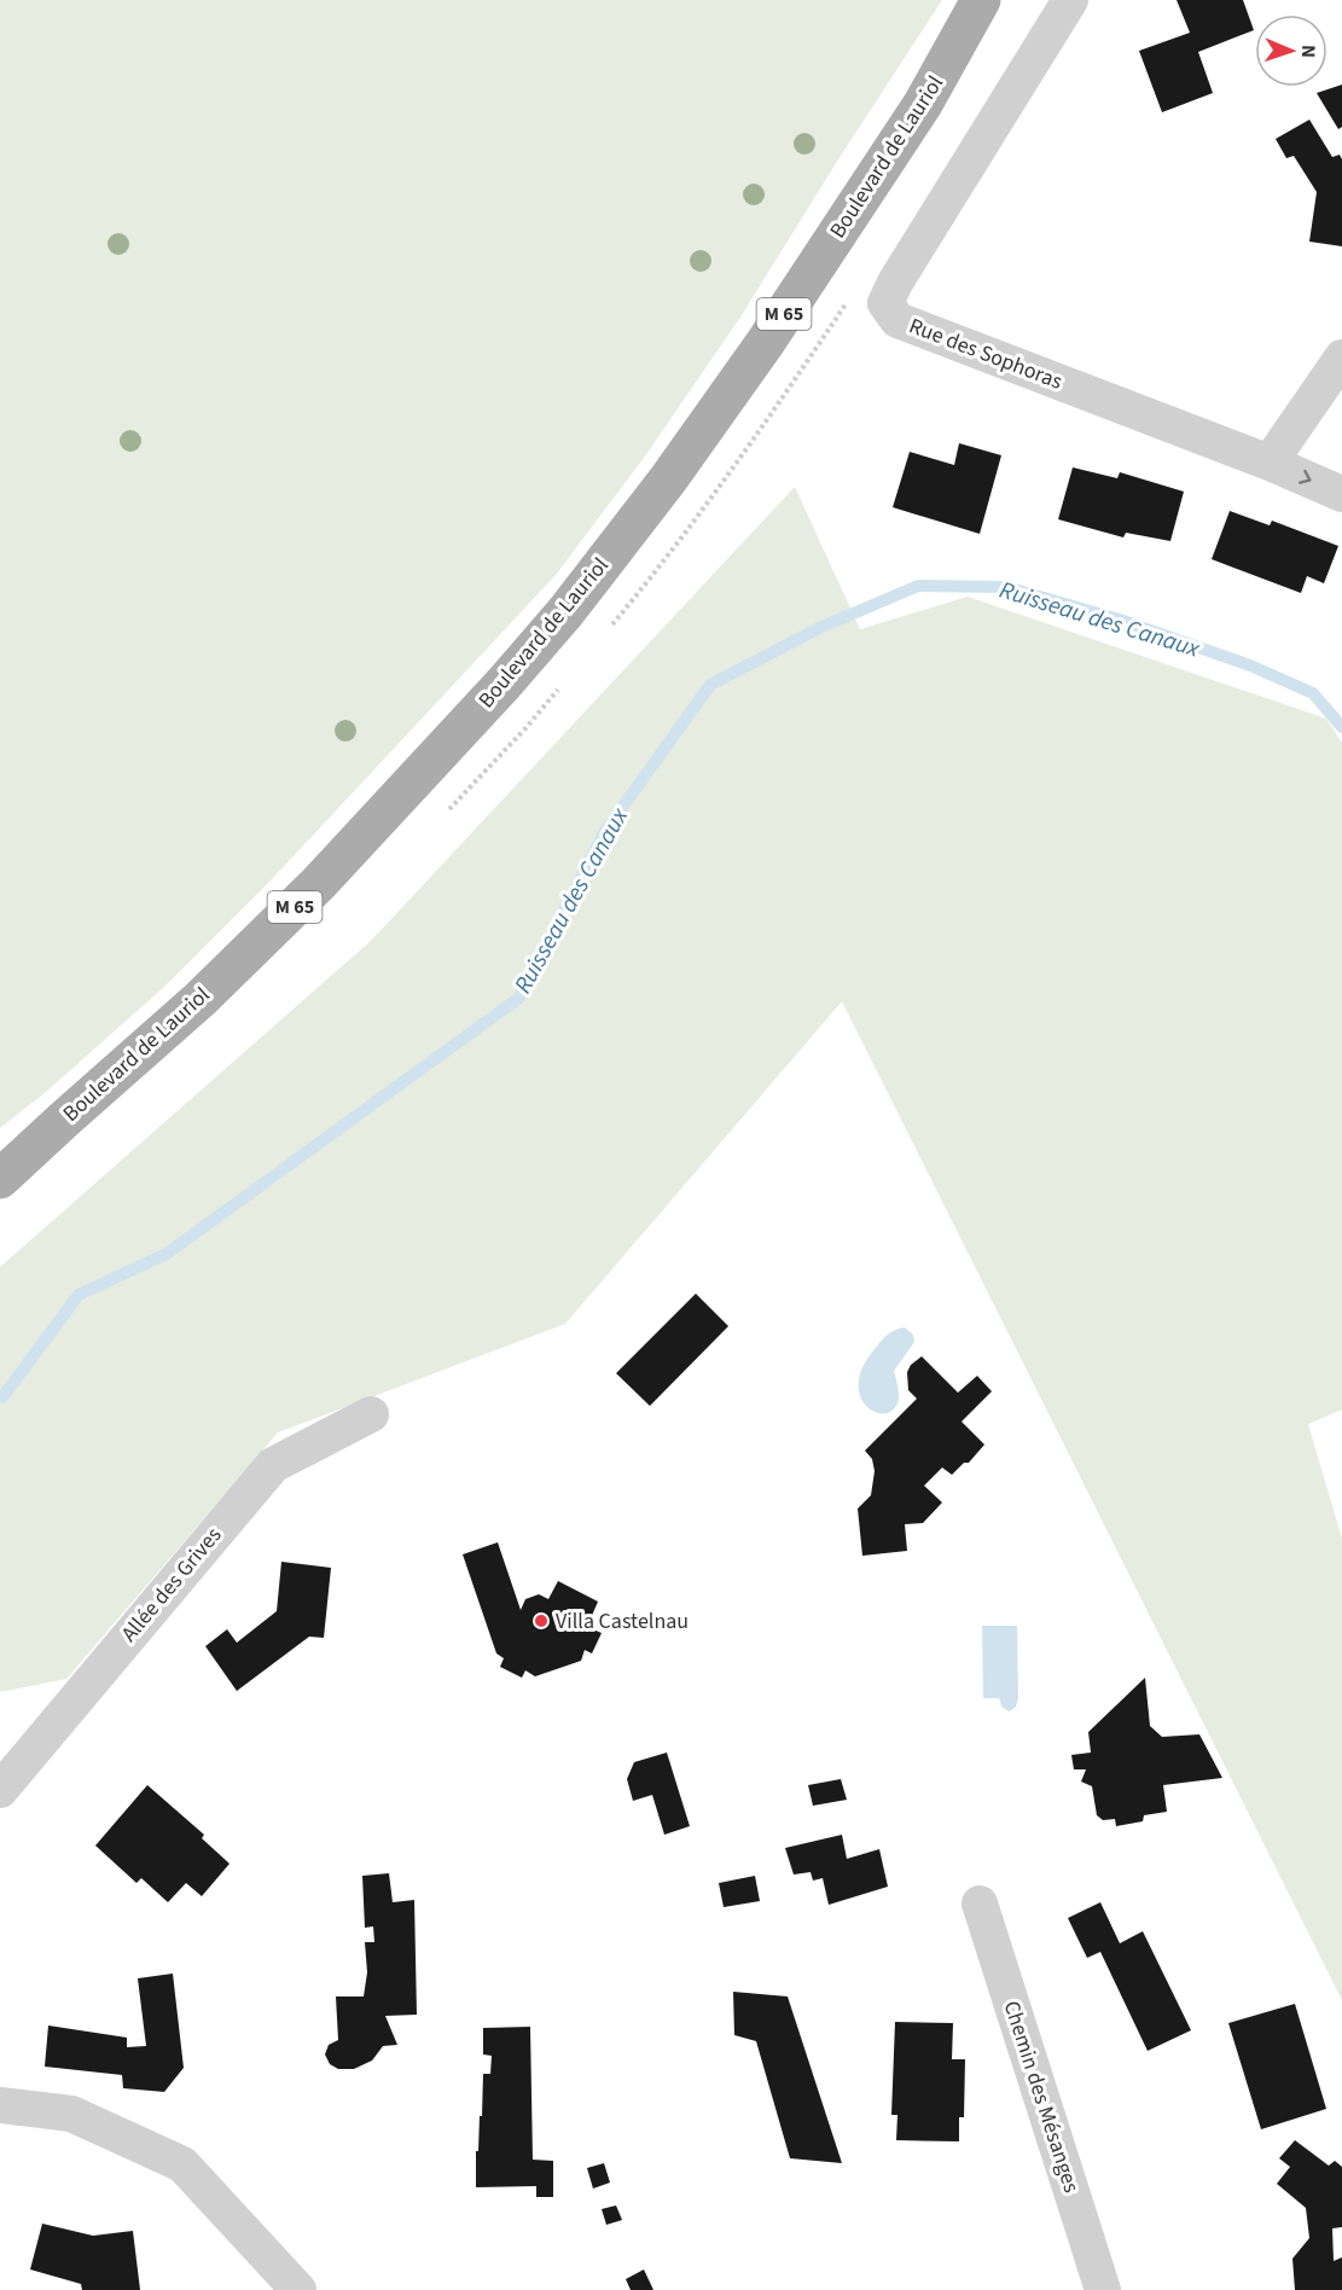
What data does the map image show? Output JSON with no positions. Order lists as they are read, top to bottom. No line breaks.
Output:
{"streets":{"main road":["Boulevard de Lauriol","M 65"],"street":["Rue des Sophoras","Allée des Grives","Chemin des Mésanges"]},"water":["Ruisseau des Canaux"],"places":["Villa Castelnau"],"north":"right"}
